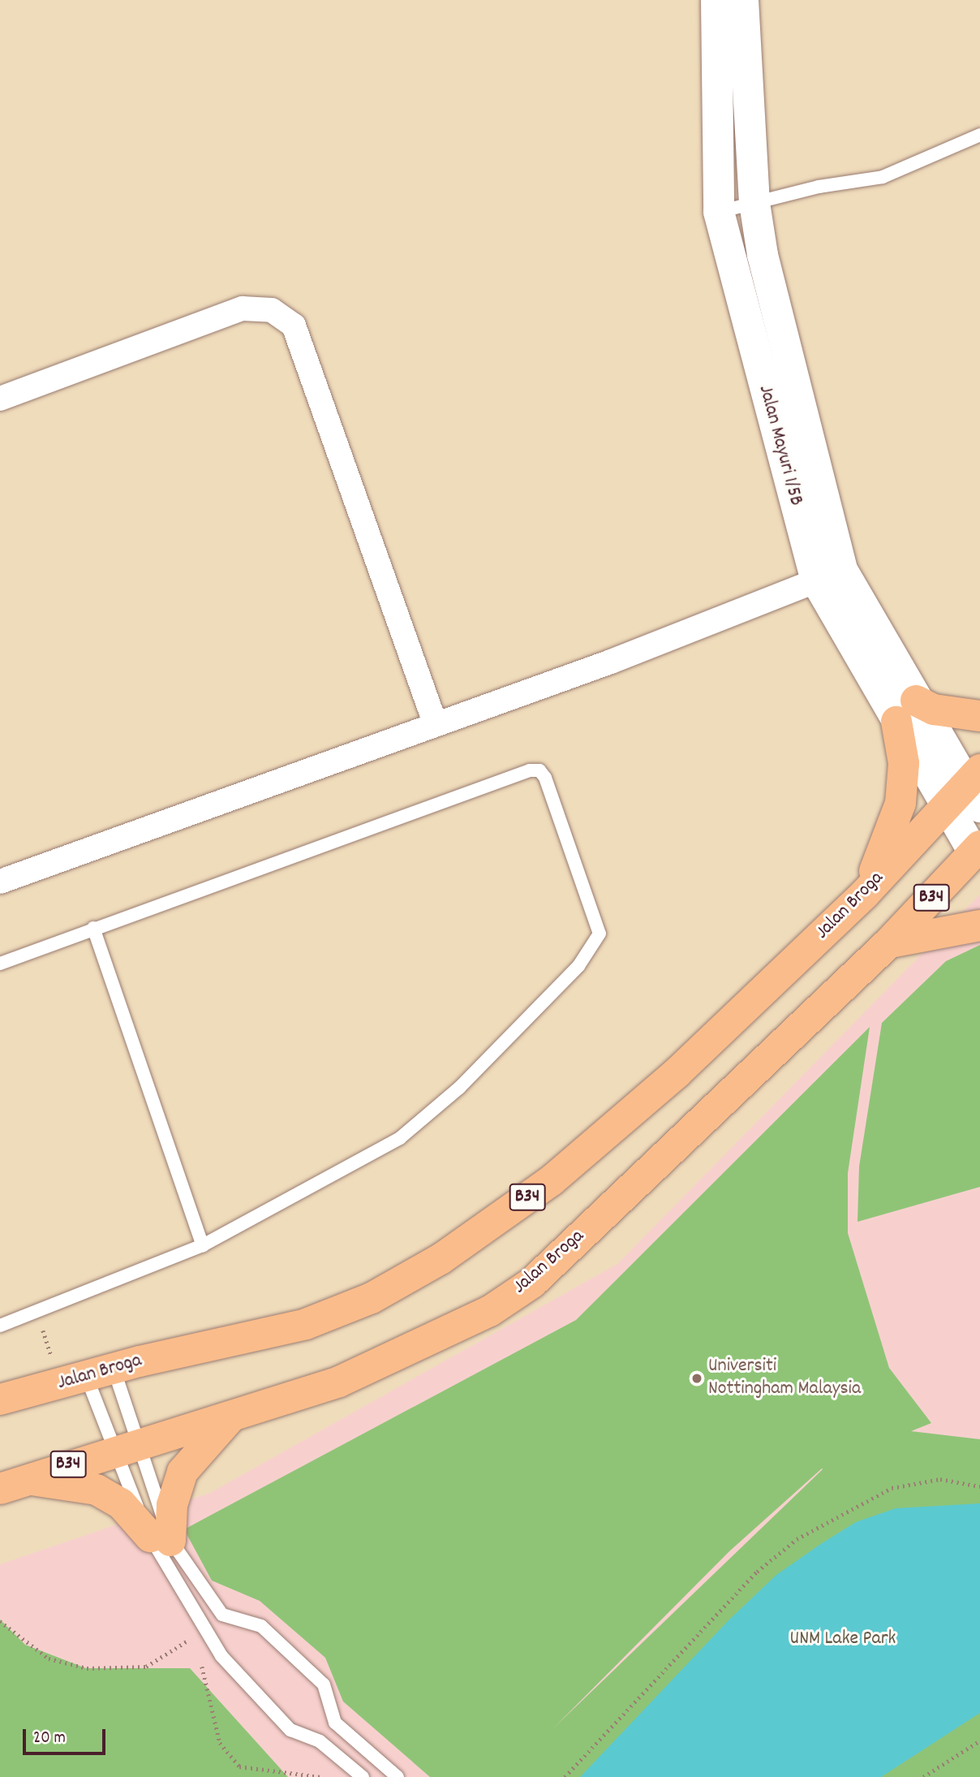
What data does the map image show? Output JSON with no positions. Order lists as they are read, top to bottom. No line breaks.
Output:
{"streets":{"main road":["B34","Jalan Broga"],"street":["Jalan Mayuri 1/5B"]},"crossings":[["Jalan Mayuri 1/5B","Jalan Broga"]],"parks":["UNM Lake Park"],"places":["Universiti Nottingham Malaysia"],"scale_bar":"20 m"}
